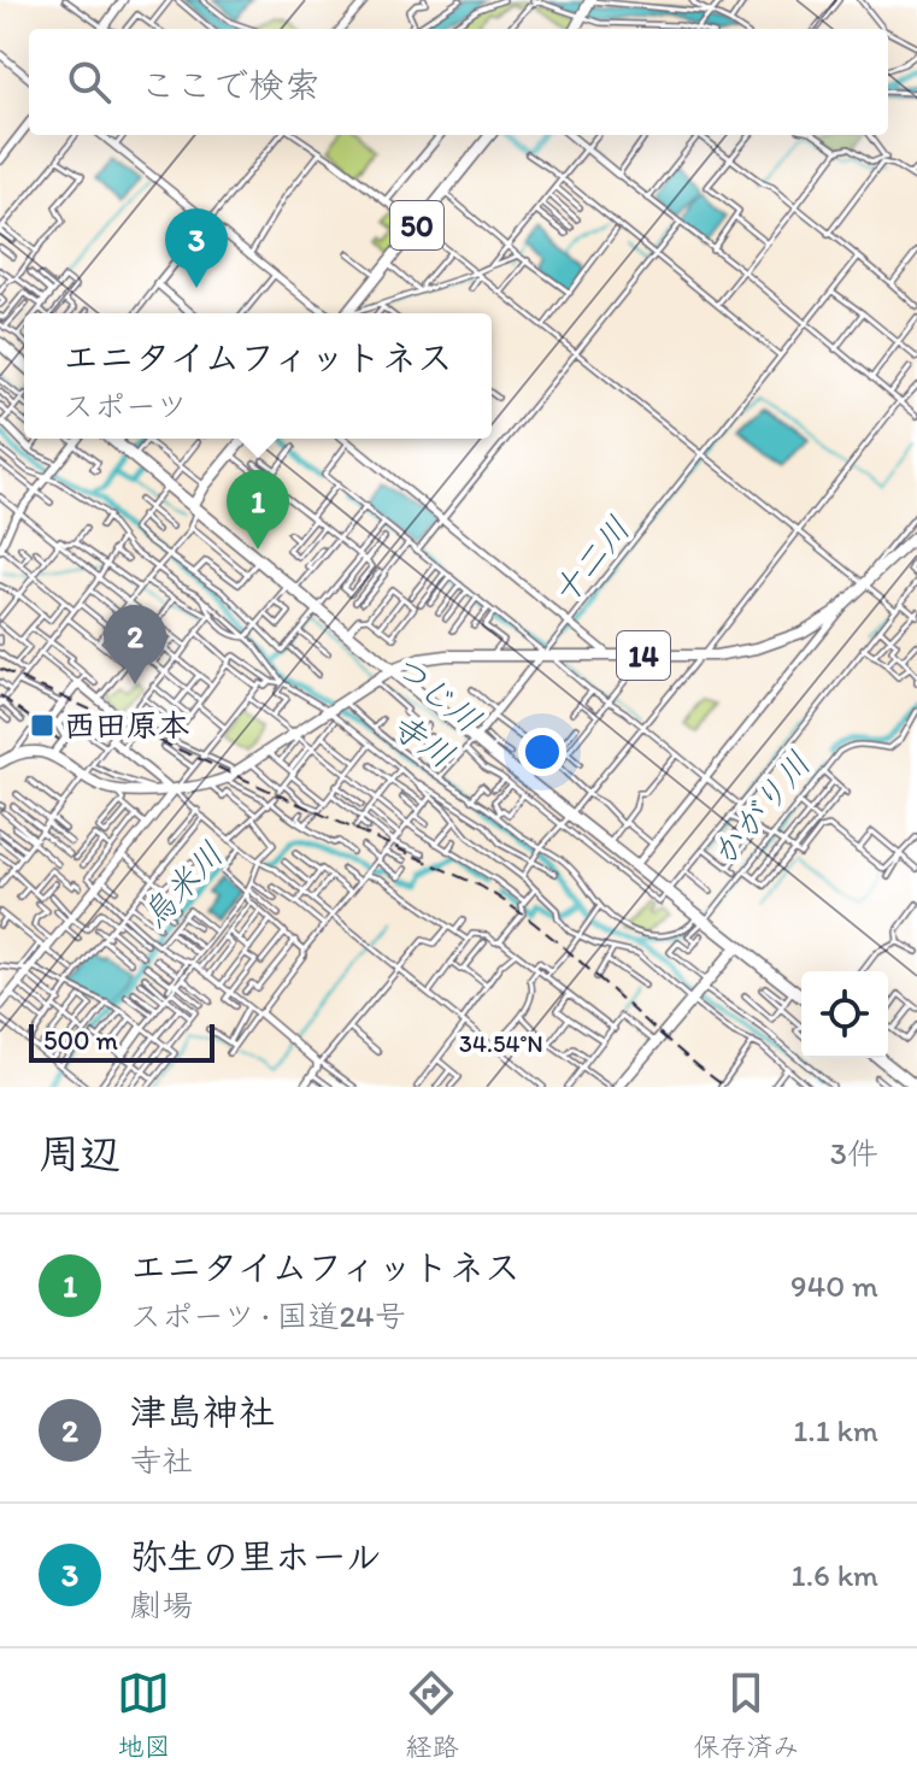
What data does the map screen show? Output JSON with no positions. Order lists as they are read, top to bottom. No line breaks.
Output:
{"streets":{"main road":["50","14"]},"water":["十二川","つじ川","寺川","かがり川","烏米川"],"places":{"transit":["西田原本"]},"scale_bar":"500 m","page":{"search":"ここで検索","pins":["3","1","2"],"popup":["エニタイムフィットネス","スポーツ"],"scale":"500 m","heading":["周辺","3件"],"list":[{"mark":"1","name":"エニタイムフィットネス","note":"スポーツ · 国道24号","value":"940 m"},{"mark":"2","name":"津島神社","note":"寺社","value":"1.1 km"},{"mark":"3","name":"弥生の里ホール","note":"劇場","value":"1.6 km"}],"nav":["地図","経路","保存済み"]},"coordinates":["34.54°N"]}
